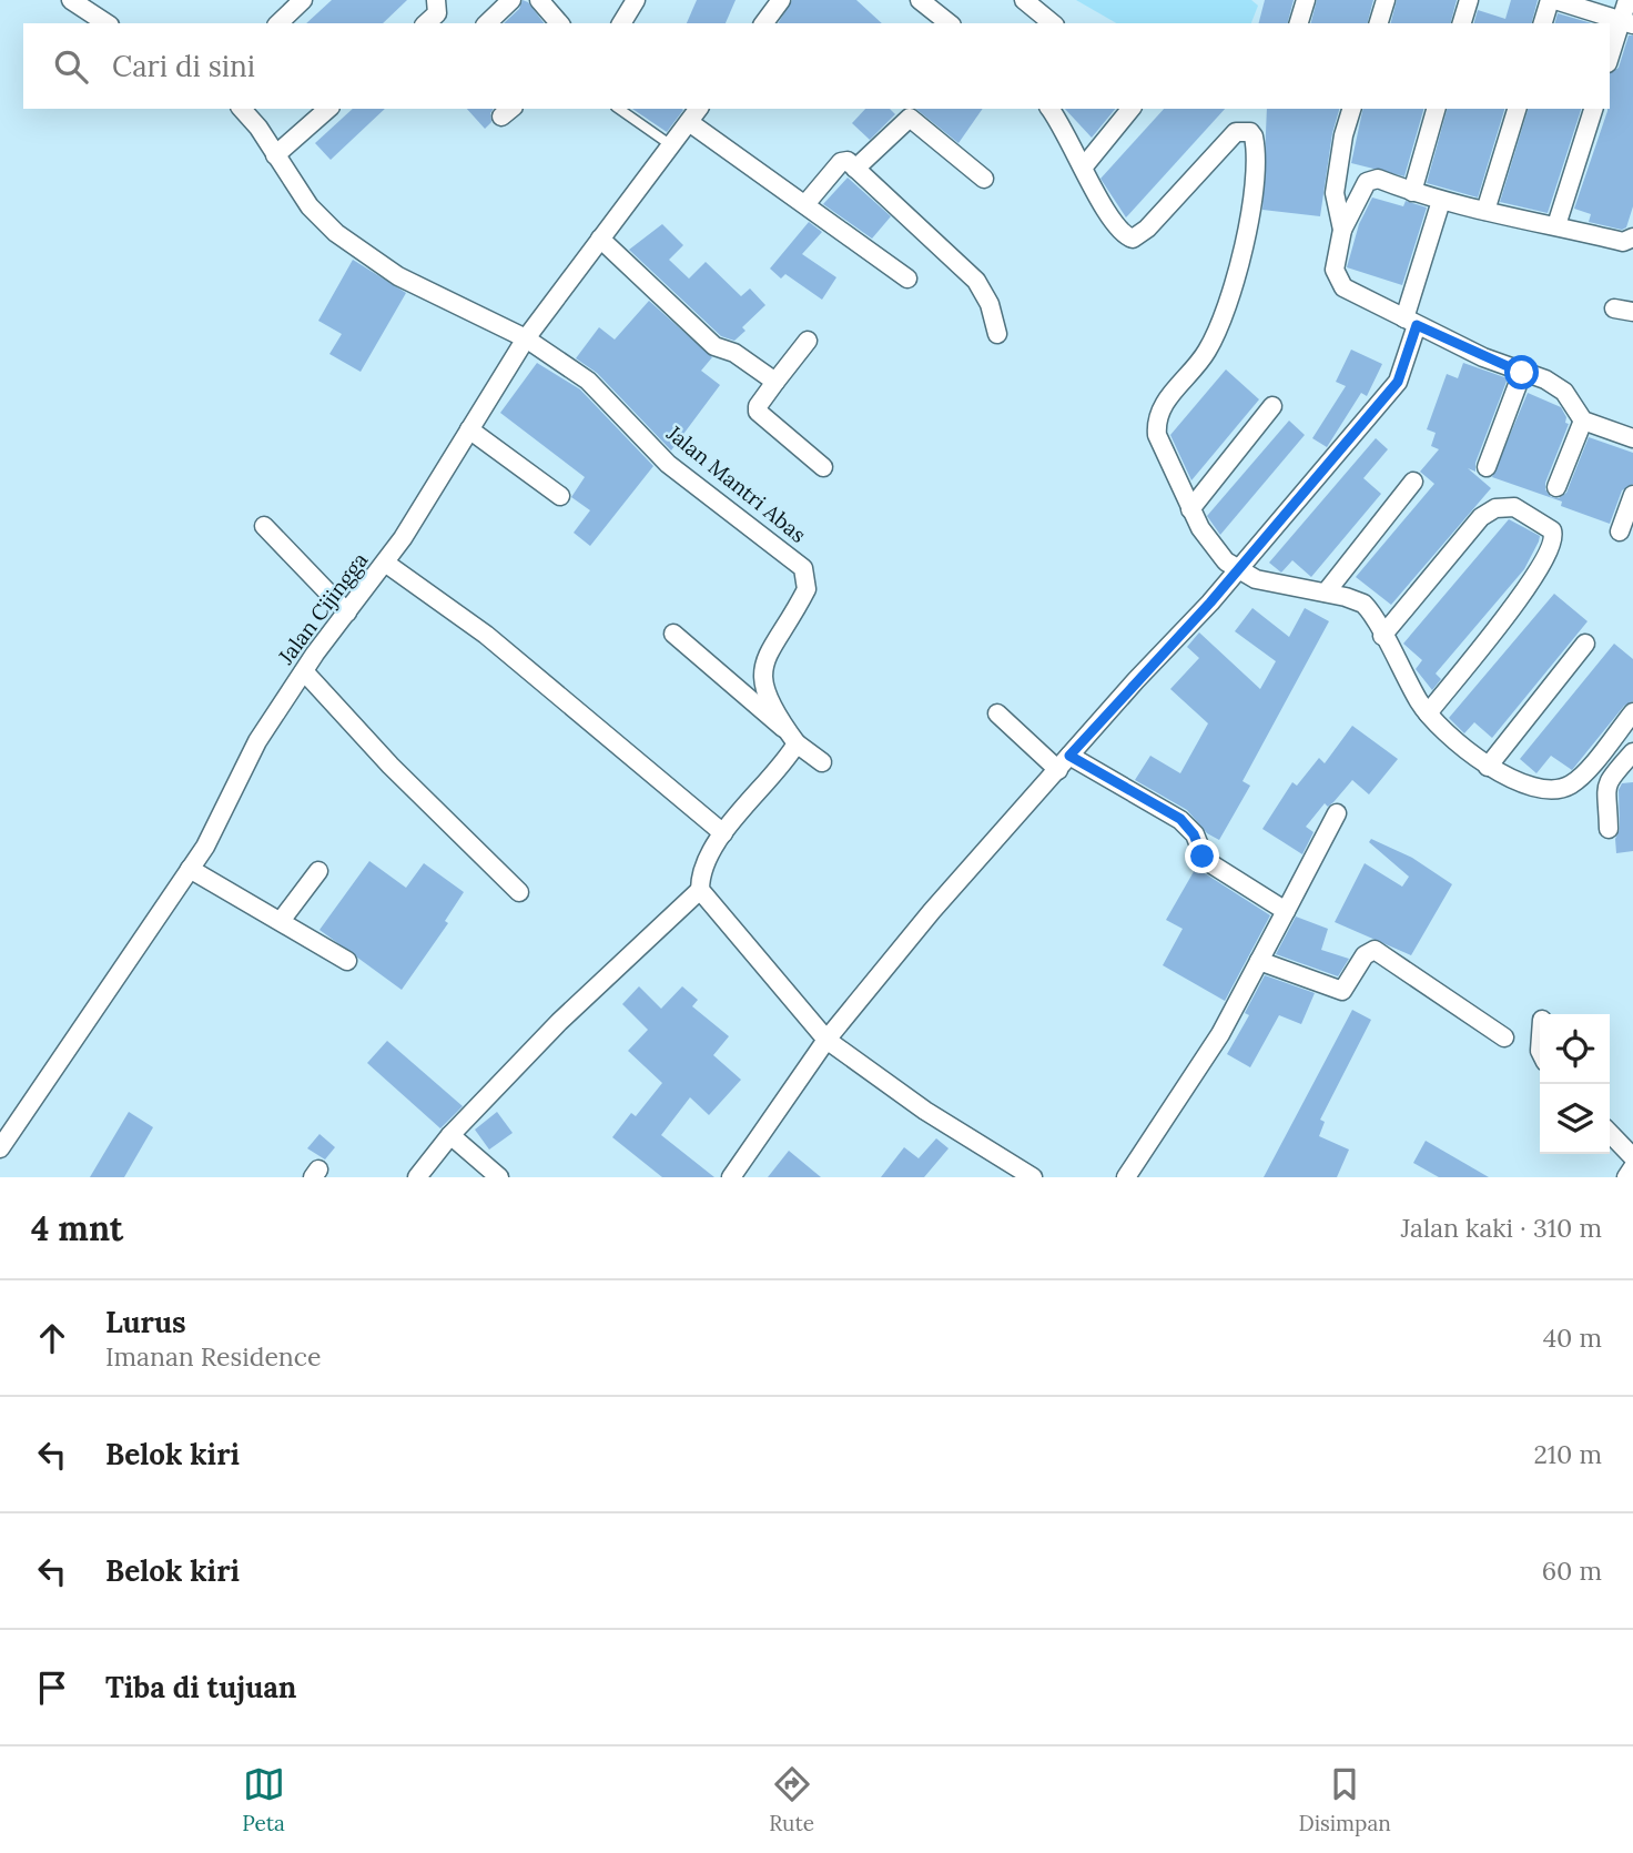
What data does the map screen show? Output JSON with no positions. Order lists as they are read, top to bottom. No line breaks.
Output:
{"streets":{"street":["Jalan Mantri Abas","Jalan Cijingga"]},"crossings":[["Jalan Mantri Abas","Jalan Cijingga"]],"page":{"search":"Cari di sini","heading":["4 mnt","Jalan kaki · 310 m"],"list":[["Lurus","Imanan Residence","40 m"],["Belok kiri","210 m"],["Belok kiri","60 m"],"Tiba di tujuan"],"nav":["Peta","Rute","Disimpan"]}}
